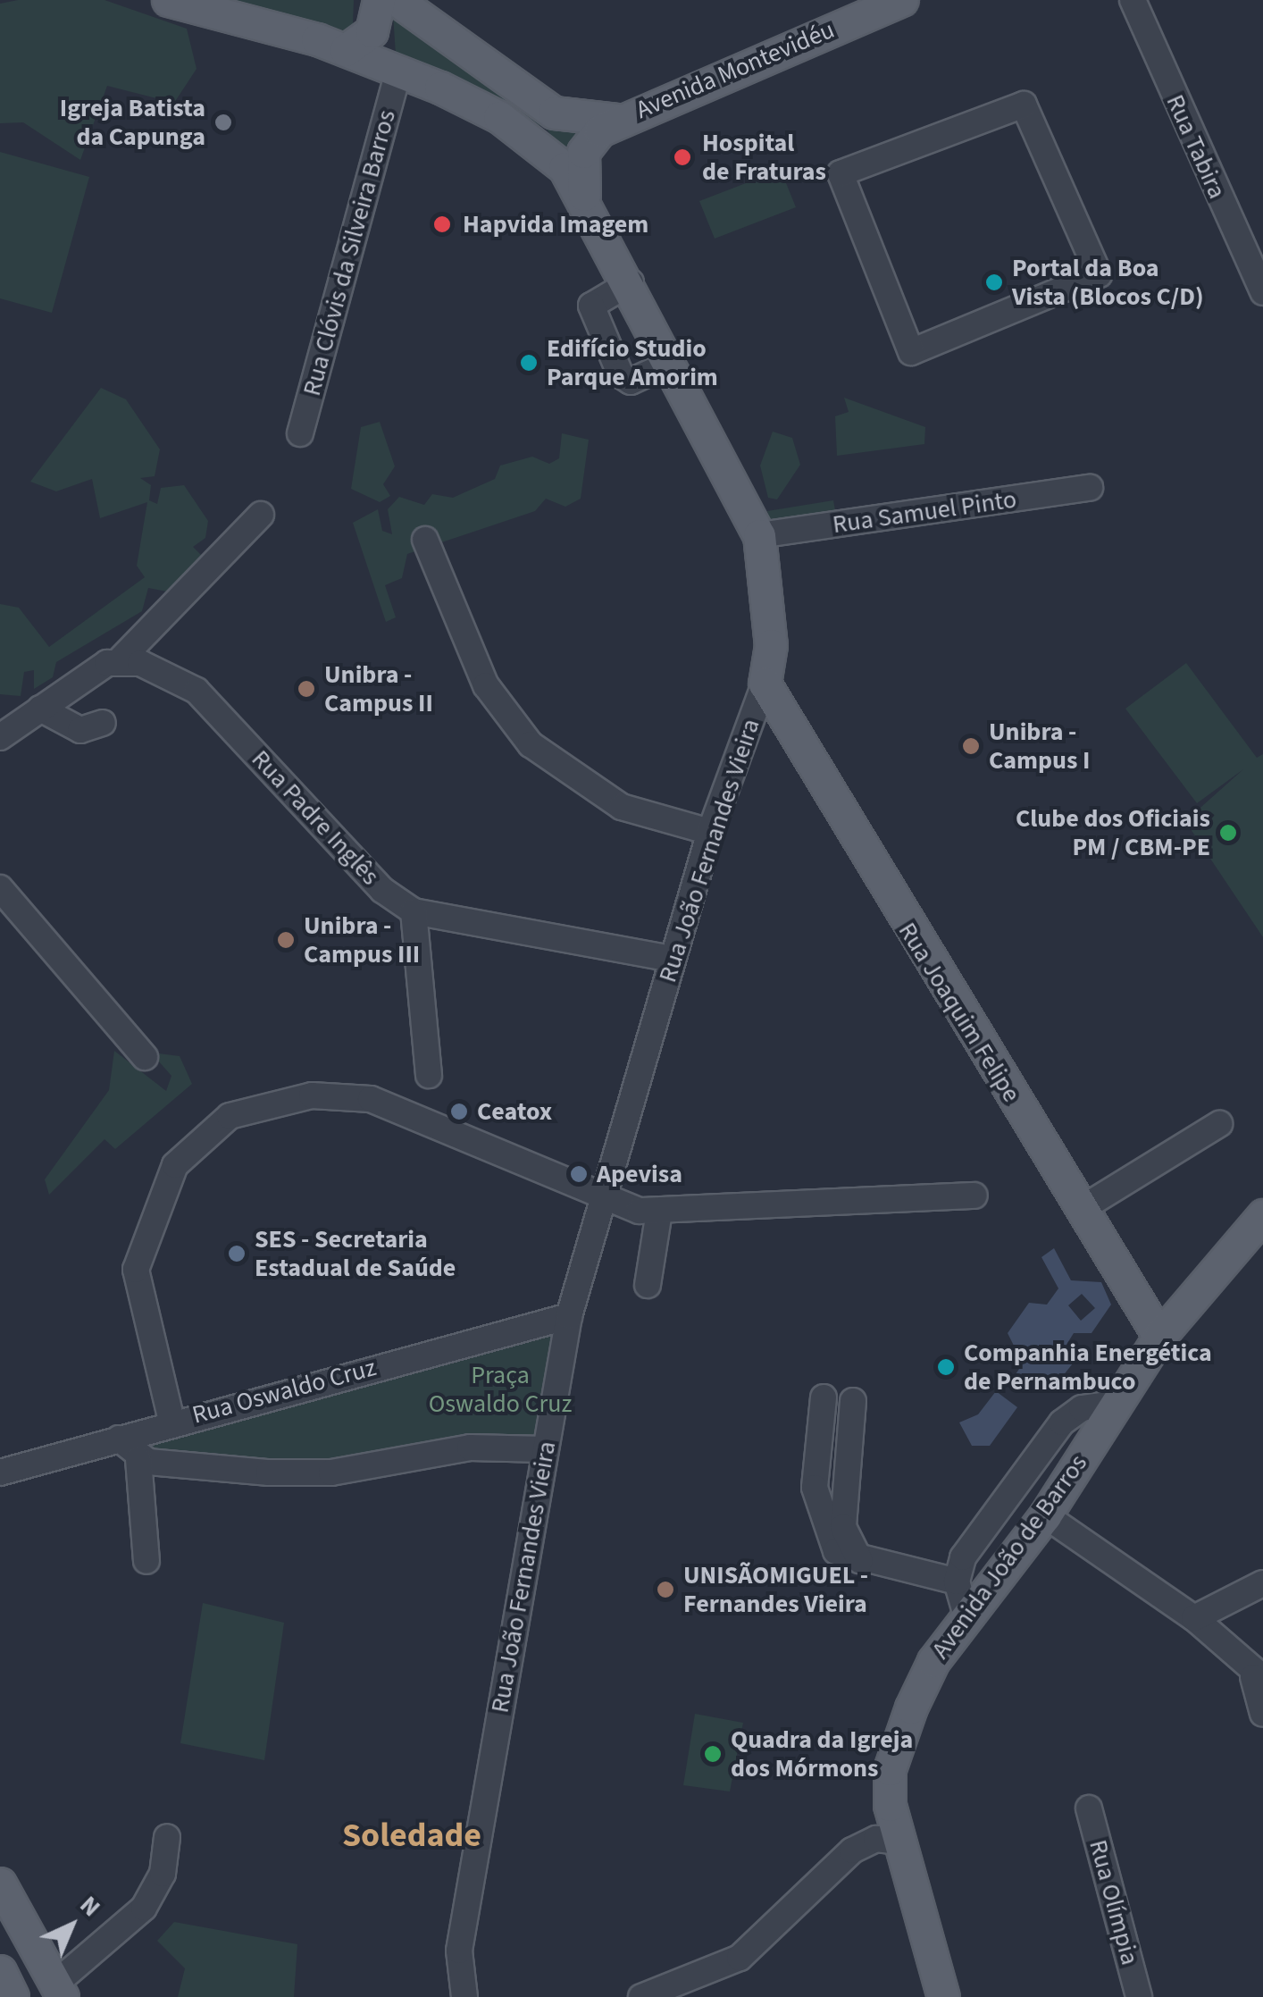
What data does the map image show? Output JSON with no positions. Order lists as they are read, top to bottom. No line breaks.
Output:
{"streets":{"main road":["Avenida Montevidéu","Rua João Fernandes Vieira","Rua Joaquim Felipe","Avenida João de Barros"],"street":["Rua Tabira","Rua Clóvis da Silveira Barros","Rua Samuel Pinto","Rua Padre Inglês","Rua Oswaldo Cruz","Rua Olímpia"]},"crossings":[["Avenida Montevidéu","Rua João Fernandes Vieira"],["Rua Clóvis da Silveira Barros","Rua João Fernandes Vieira"],["Rua Samuel Pinto","Rua João Fernandes Vieira"],["Rua Padre Inglês","Rua João Fernandes Vieira"],["Rua João Fernandes Vieira","Rua Joaquim Felipe"],["Rua João Fernandes Vieira","Rua Oswaldo Cruz"],["Rua Joaquim Felipe","Avenida João de Barros"]],"districts":["Soledade"],"parks":["Praça Oswaldo Cruz"],"places":["Igreja Batista da Capunga","Hospital de Fraturas","Hapvida Imagem","Portal da Boa Vista (Blocos C/D)","Edifício Studio Parque Amorim","Unibra - Campus II","Unibra - Campus I","Clube dos Oficiais PM / CBM-PE","Unibra - Campus III","Ceatox","Apevisa","SES - Secretaria Estadual de Saúde","Companhia Energética de Pernambuco","UNISÃOMIGUEL - Fernandes Vieira","Quadra da Igreja dos Mórmons"],"north":"top right"}
